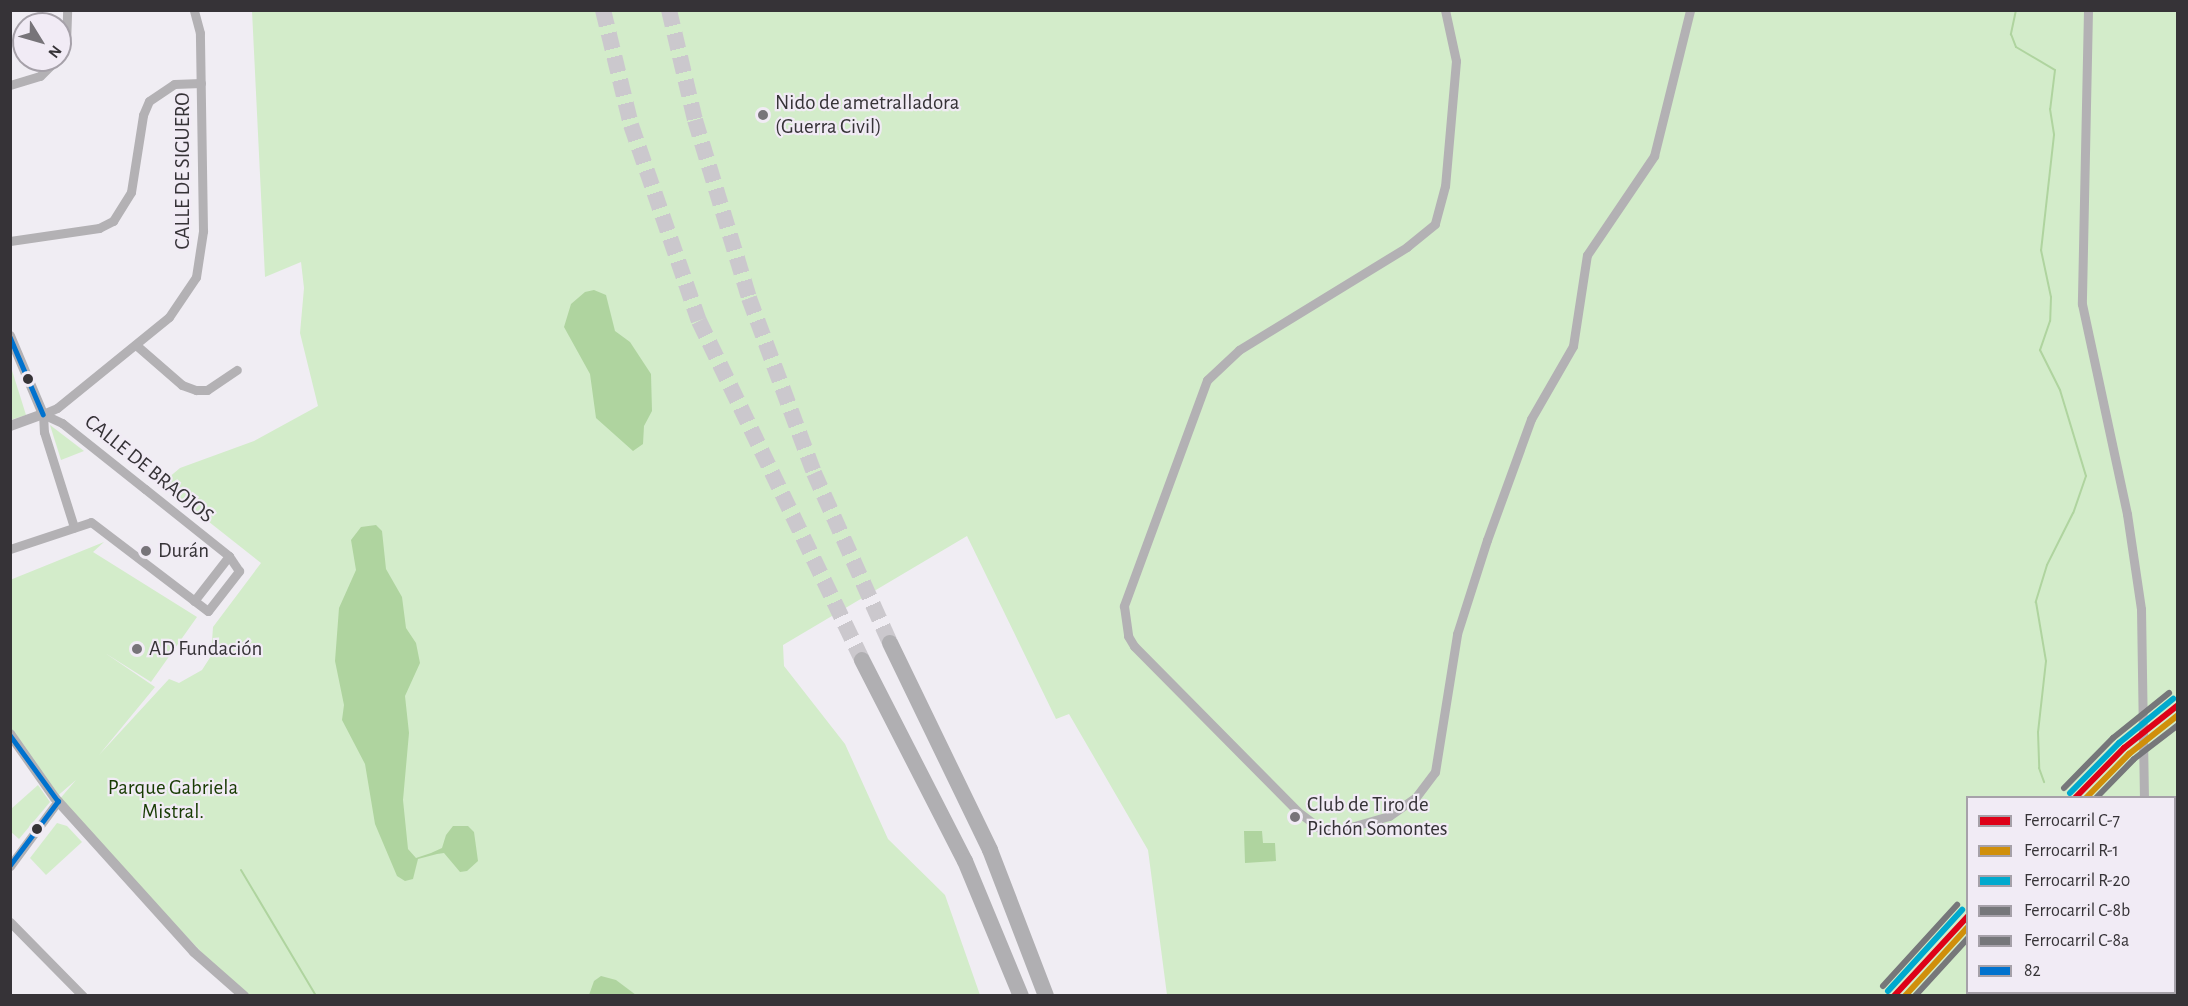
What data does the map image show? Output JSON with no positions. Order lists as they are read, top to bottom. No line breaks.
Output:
{"streets":{"street":["CALLE DE SIGUERO","CALLE DE BRAOJOS"]},"crossings":[["CALLE DE SIGUERO","CALLE DE BRAOJOS"]],"parks":["Parque Gabriela Mistral."],"places":["Nido de ametralladora (Guerra Civil)","Durán","AD Fundación","Club de Tiro de Pichón Somontes"],"lines":["transit line 82","rail line C-8a","rail line R-20","rail line C-7","rail line R-1","rail line C-8b"],"legend":["Ferrocarril C-7","Ferrocarril R-1","Ferrocarril R-20","Ferrocarril C-8b","Ferrocarril C-8a","82"],"north":"bottom right"}
